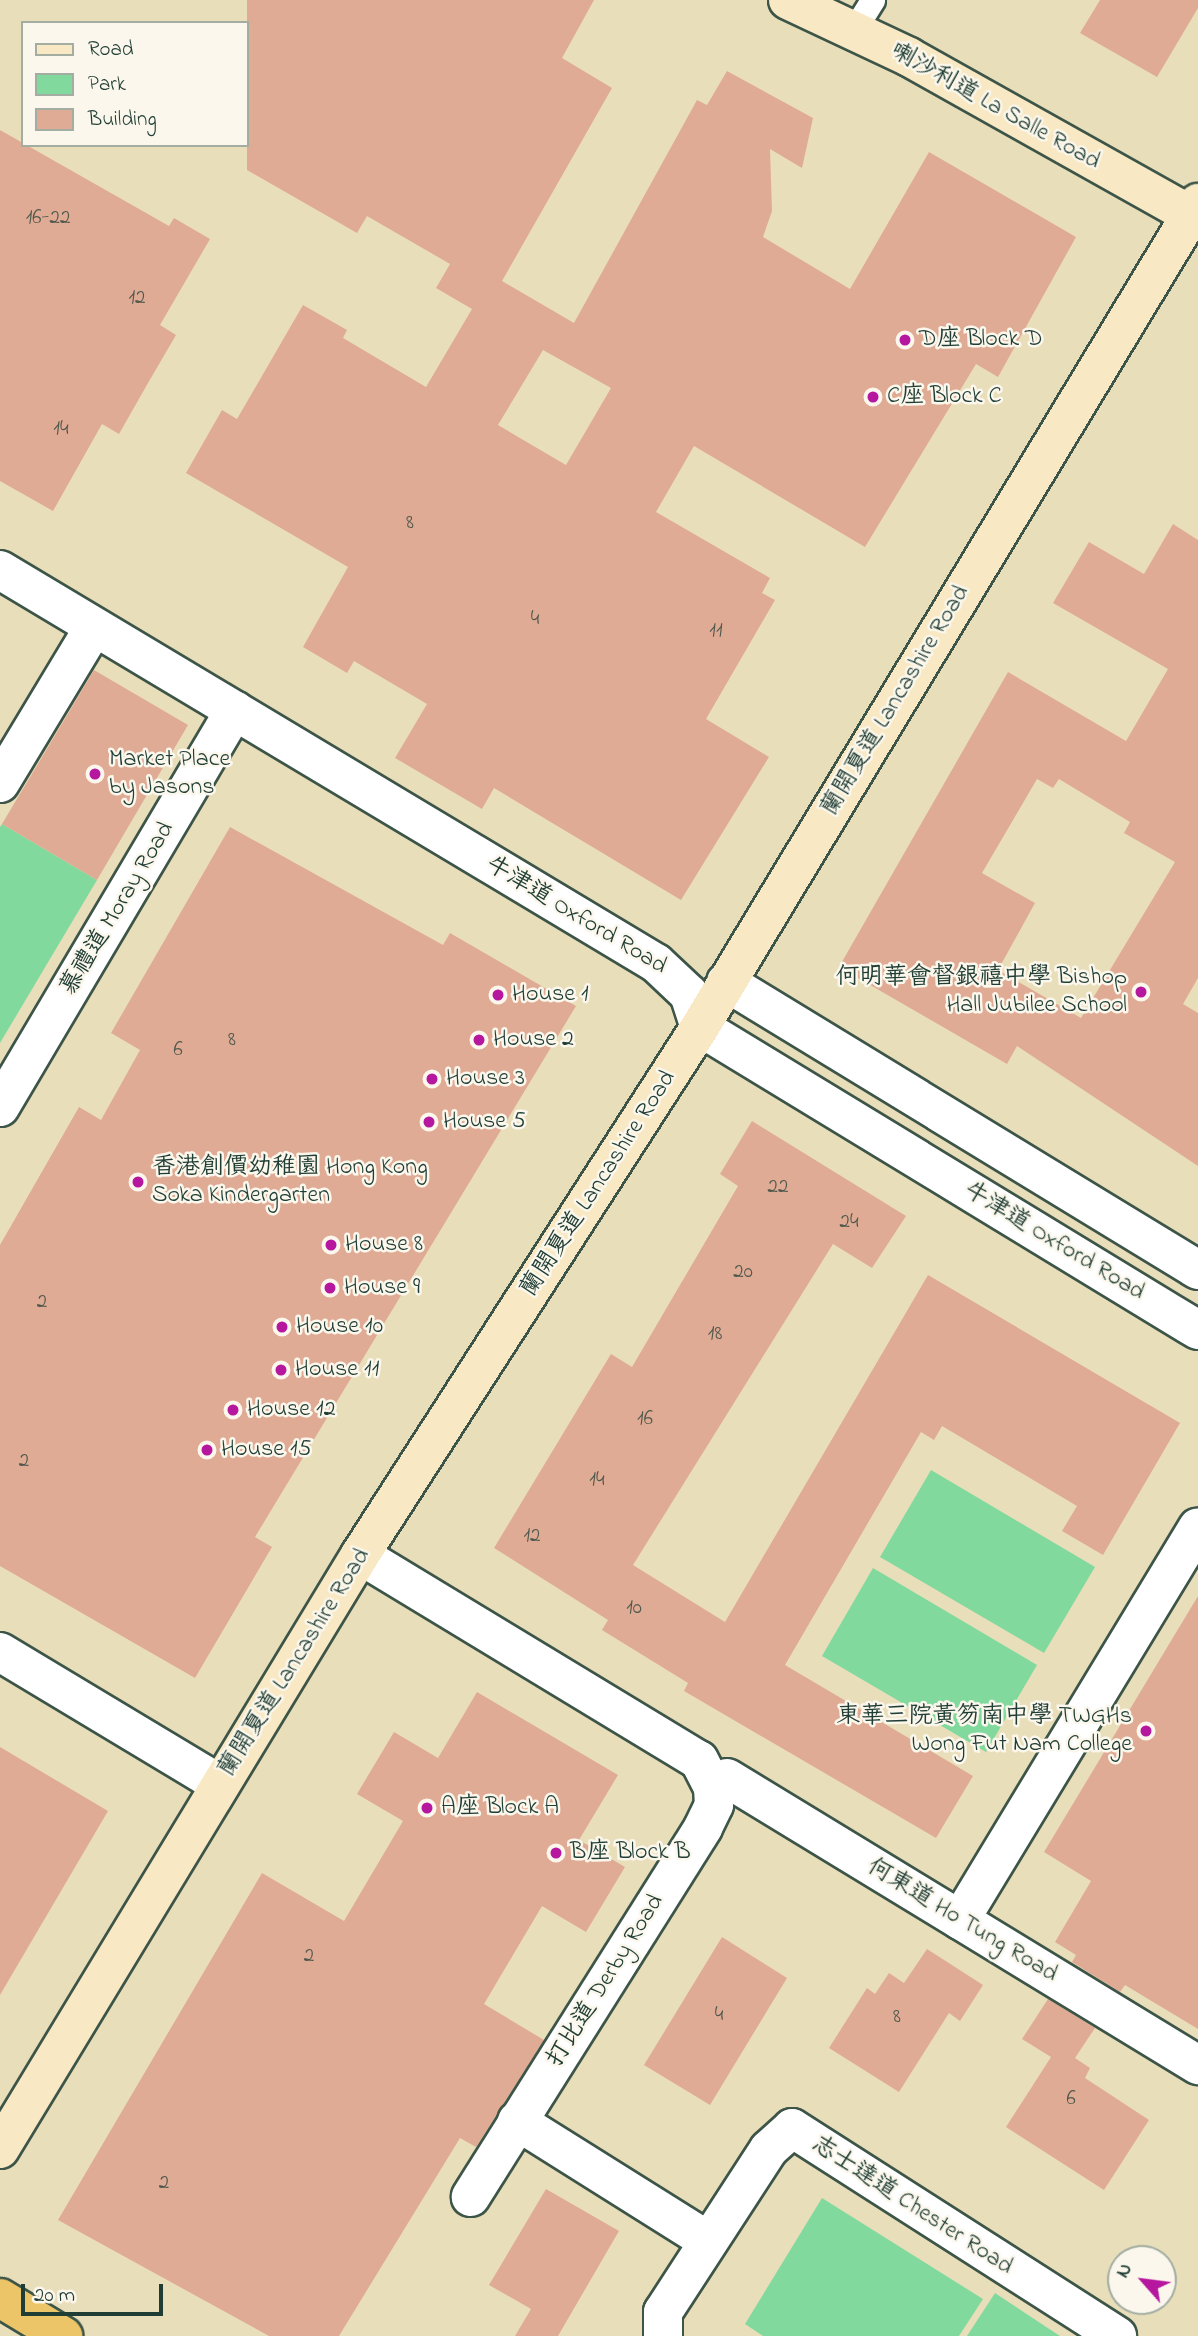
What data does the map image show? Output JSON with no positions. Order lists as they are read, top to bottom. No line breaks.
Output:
{"streets":{"street":["喇沙利道 La Salle Road","蘭開夏道 Lancashire Road","慕禮道 Moray Road","牛津道 Oxford Road","何東道 Ho Tung Road","打比道 Derby Road","志士達道 Chester Road"]},"crossings":[["喇沙利道 La Salle Road","蘭開夏道 Lancashire Road"],["蘭開夏道 Lancashire Road","牛津道 Oxford Road"],["蘭開夏道 Lancashire Road","何東道 Ho Tung Road"],["慕禮道 Moray Road","牛津道 Oxford Road"],["何東道 Ho Tung Road","打比道 Derby Road"]],"places":["D座 Block D","C座 Block C","Market Place by Jasons","何明華會督銀禧中學 Bishop Hall Jubilee School","House 1","House 2","House 3","House 5","香港創價幼稚園 Hong Kong Soka Kindergarten","House 8","House 9","House 10","House 11","House 12","House 15","東華三院黃笏南中學 TWGHs Wong Fut Nam College","A座 Block A","B座 Block B"],"house_numbers":["16-22","12","14","8","4","11","8","6","22","24","20","2","18","16","2","14","12","10","2","4","8","6","2"],"legend":["Road","Park","Building"],"scale_bar":"20 m","north":"top left"}
